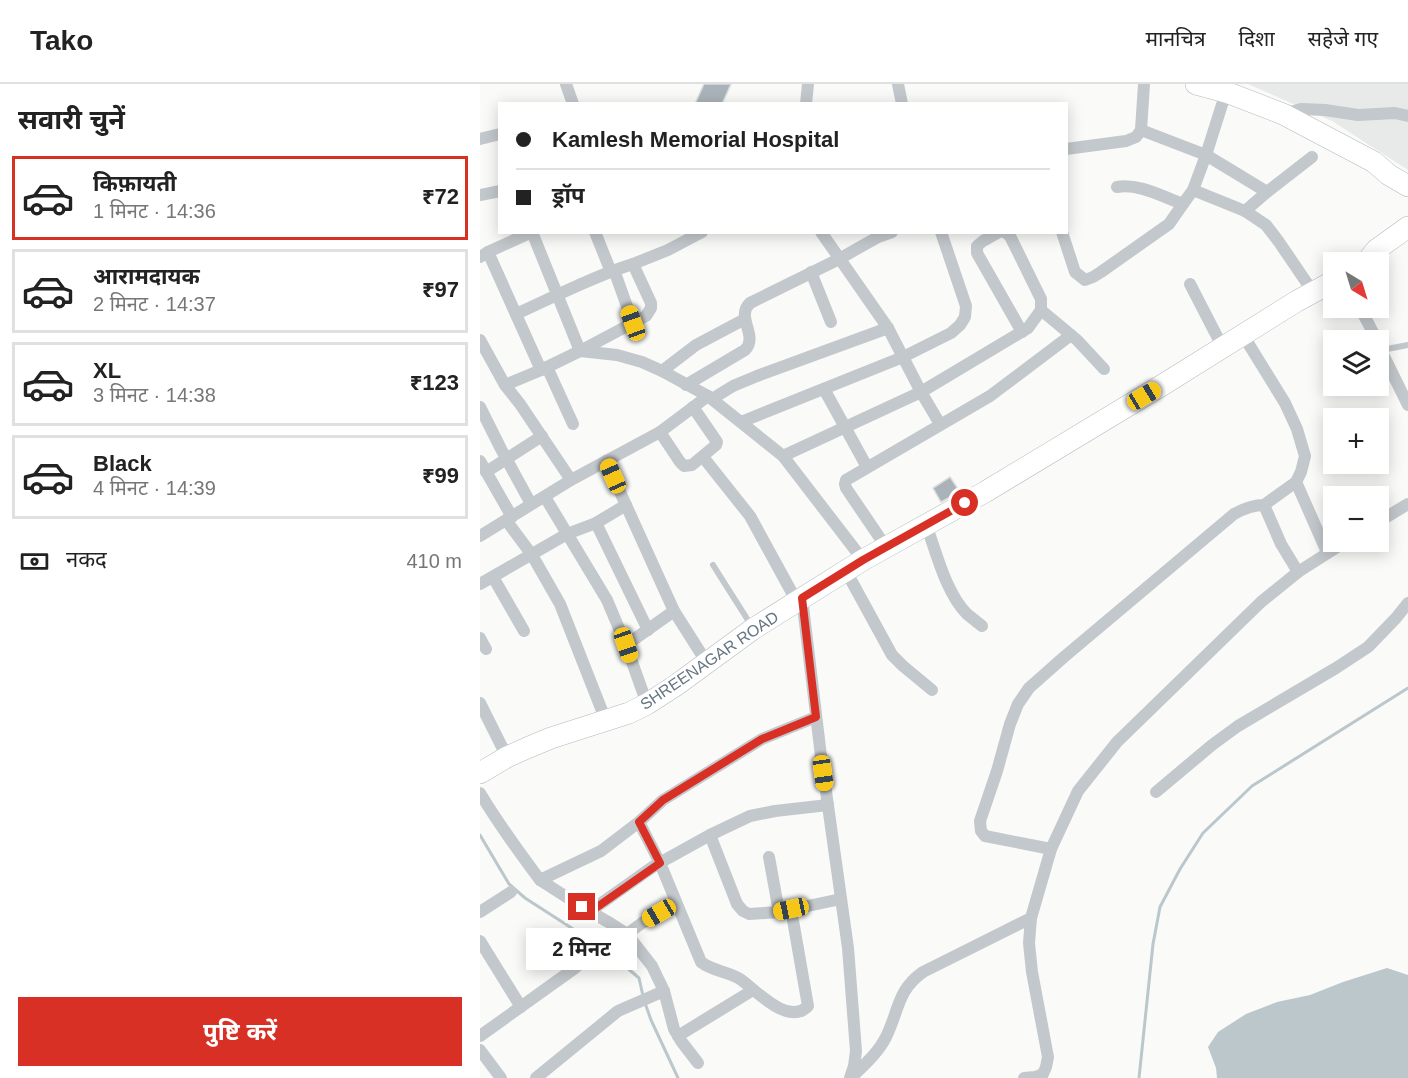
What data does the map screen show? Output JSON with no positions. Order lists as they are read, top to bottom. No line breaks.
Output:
{"streets":{"highway":["SHREENAGAR ROAD"]},"north":"bottom right","page":{"header":"Tako","nav":["मानचित्र","दिशा","सहेजे गए"],"heading":"सवारी चुनें","banner":["Kamlesh Memorial Hospital","ड्रॉप"],"list":[{"name":"किफ़ायती","note":"1 मिनट · 14:36","value":"₹72"},{"name":"आरामदायक","note":"2 मिनट · 14:37","value":"₹97"},{"name":"XL","note":"3 मिनट · 14:38","value":"₹123"},{"name":"Black","note":"4 मिनट · 14:39","value":"₹99"}],"map_buttons":["+","−"],"pay":["नकद","410 m"],"bubble":"2 मिनट","buttons":"पुष्टि करें"}}
